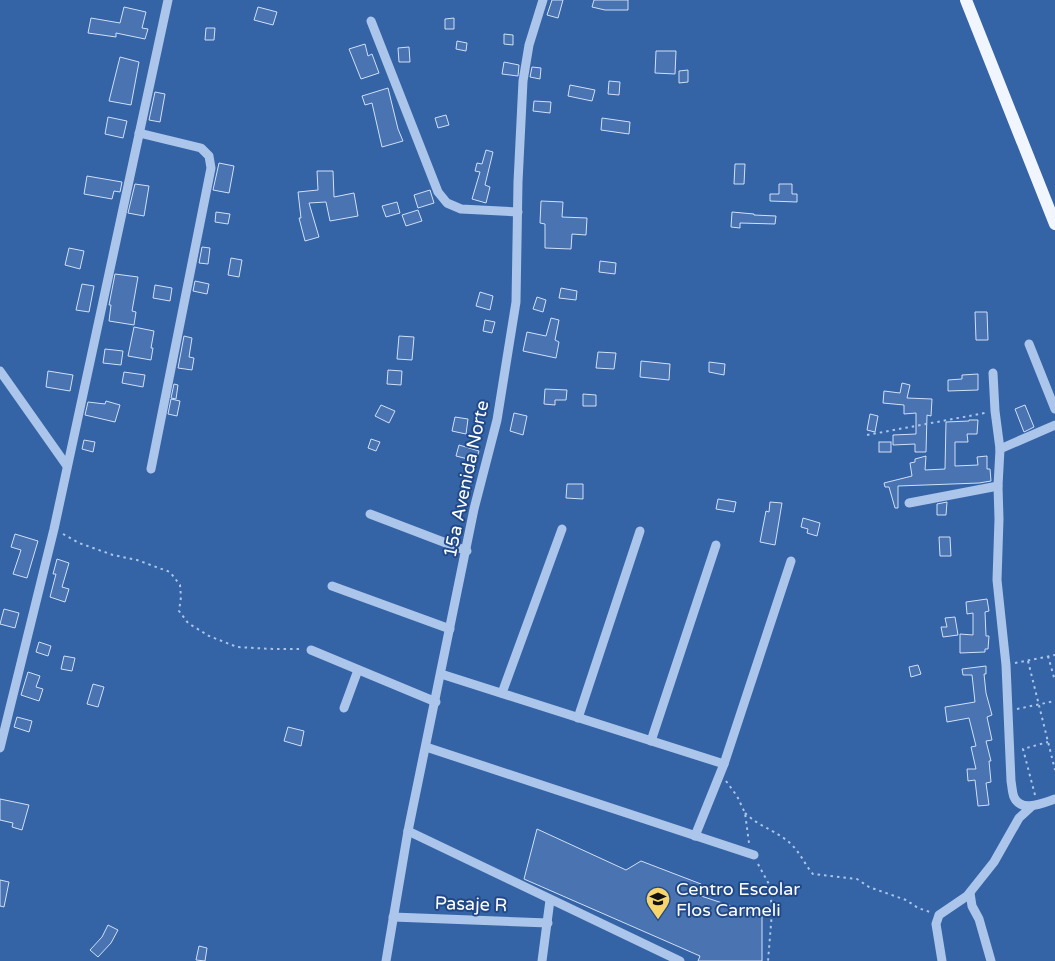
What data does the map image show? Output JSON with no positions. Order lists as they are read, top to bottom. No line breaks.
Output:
{"streets":{"street":["15a Avenida Norte","Pasaje R"]},"crossings":[["15a Avenida Norte","Pasaje R"]],"places":{"school or university":["Centro Escolar Flos Carmeli"]}}
